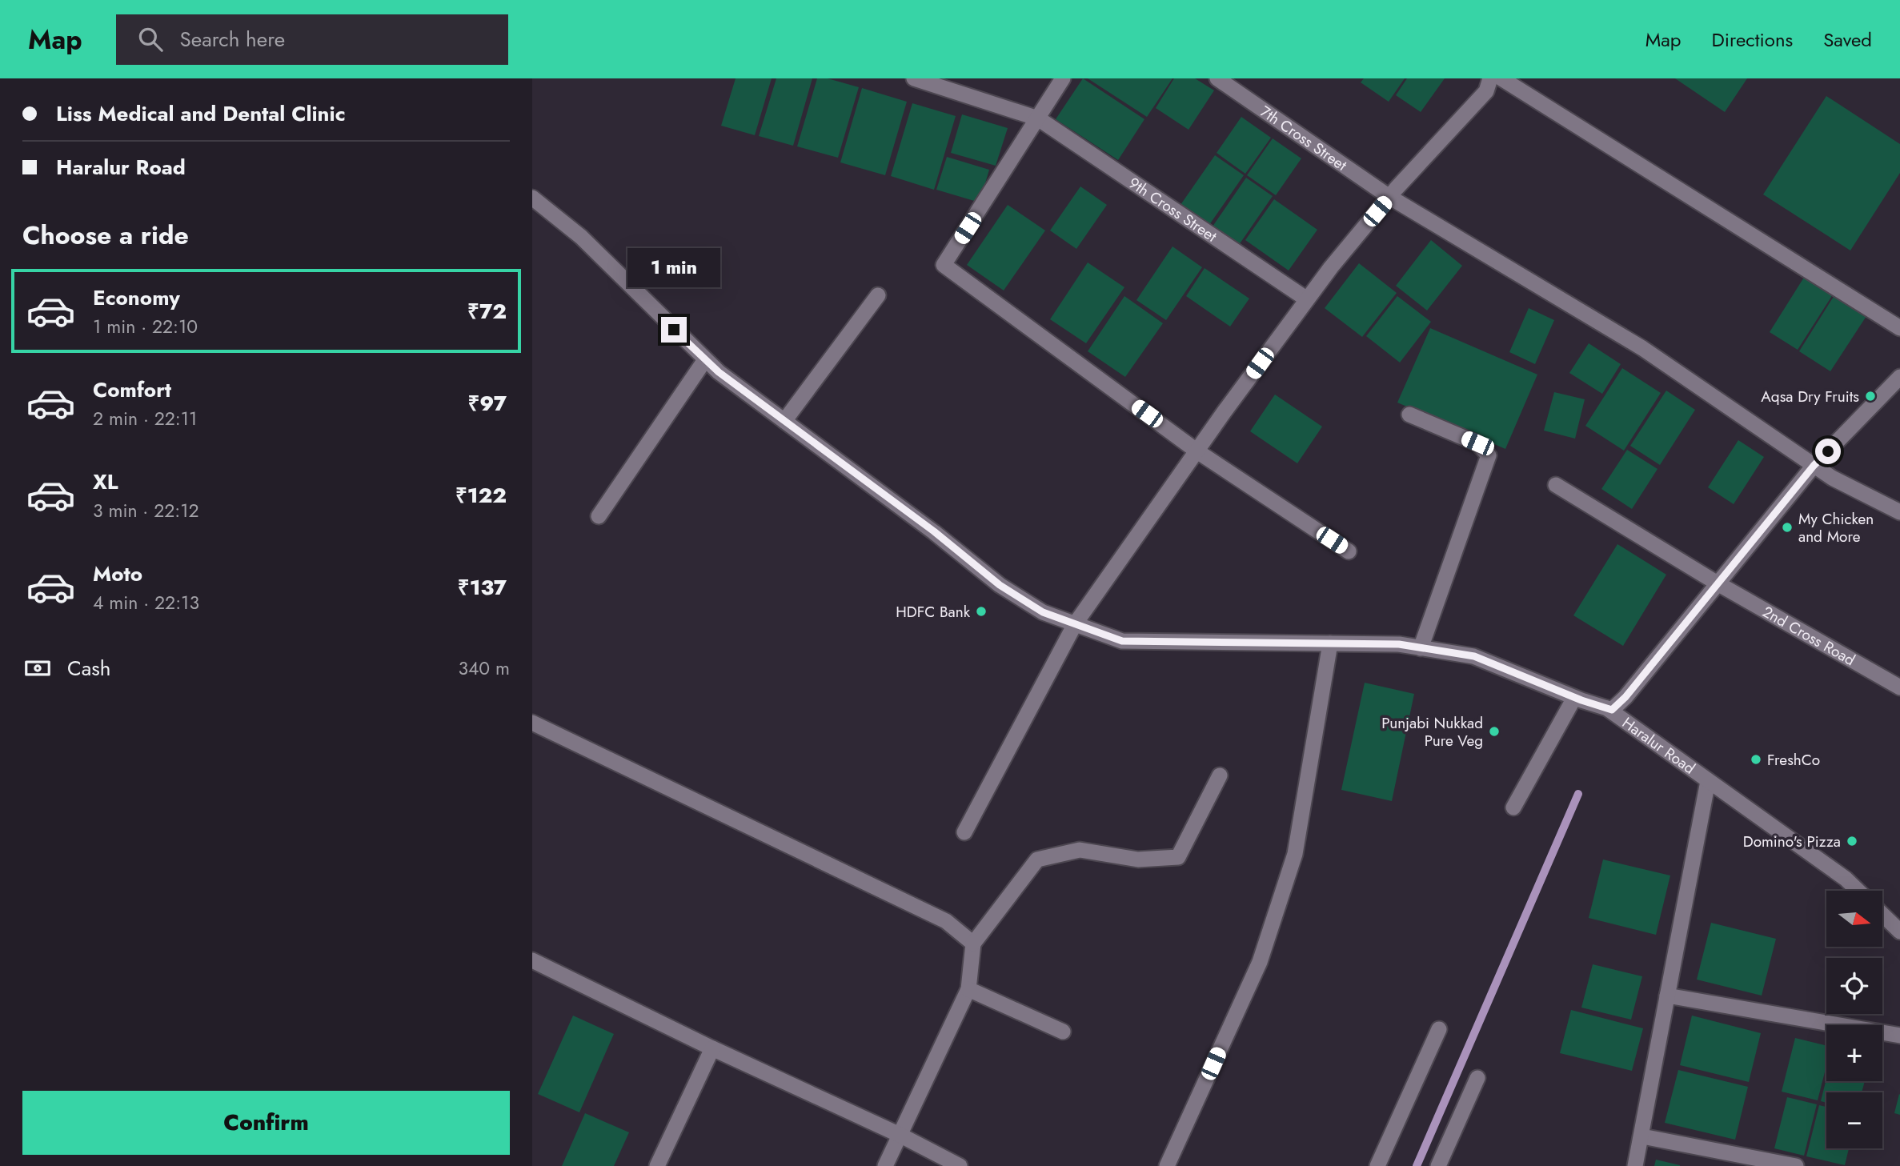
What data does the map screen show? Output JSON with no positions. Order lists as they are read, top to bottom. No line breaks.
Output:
{"streets":{"street":["7th Cross Street","9th Cross Street","2nd Cross Road","Haralur Road"]},"places":["Aqsa Dry Fruits","My Chicken and More","HDFC Bank","Punjabi Nukkad Pure Veg","FreshCo","Domino's Pizza"],"north":"right","page":{"header":"Map","search":"Search here","nav":["Map","Directions","Saved"],"banner":["Liss Medical and Dental Clinic","Haralur Road"],"heading":"Choose a ride","bubble":"1 min","list":[{"name":"Economy","note":"1 min · 22:10","value":"₹72"},{"name":"Comfort","note":"2 min · 22:11","value":"₹97"},{"name":"XL","note":"3 min · 22:12","value":"₹122"},{"name":"Moto","note":"4 min · 22:13","value":"₹137"}],"pay":["Cash","340 m"],"map_buttons":["+","−"],"buttons":"Confirm"}}
